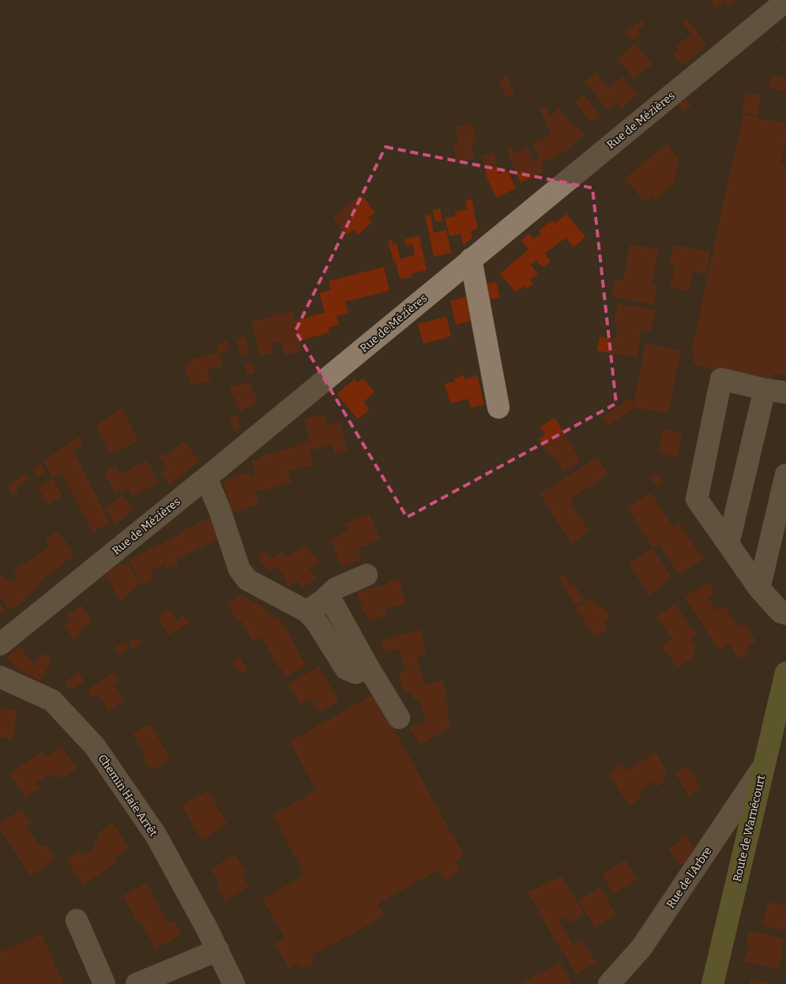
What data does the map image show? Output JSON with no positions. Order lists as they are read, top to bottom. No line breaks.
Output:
{"streets":{"main road":["Route de Warnécourt"],"street":["Rue de Mézières","Chemin Haie Arrêt","Rue de l'Arbre"]},"crossings":[["Route de Warnécourt","Rue de l'Arbre"]]}
